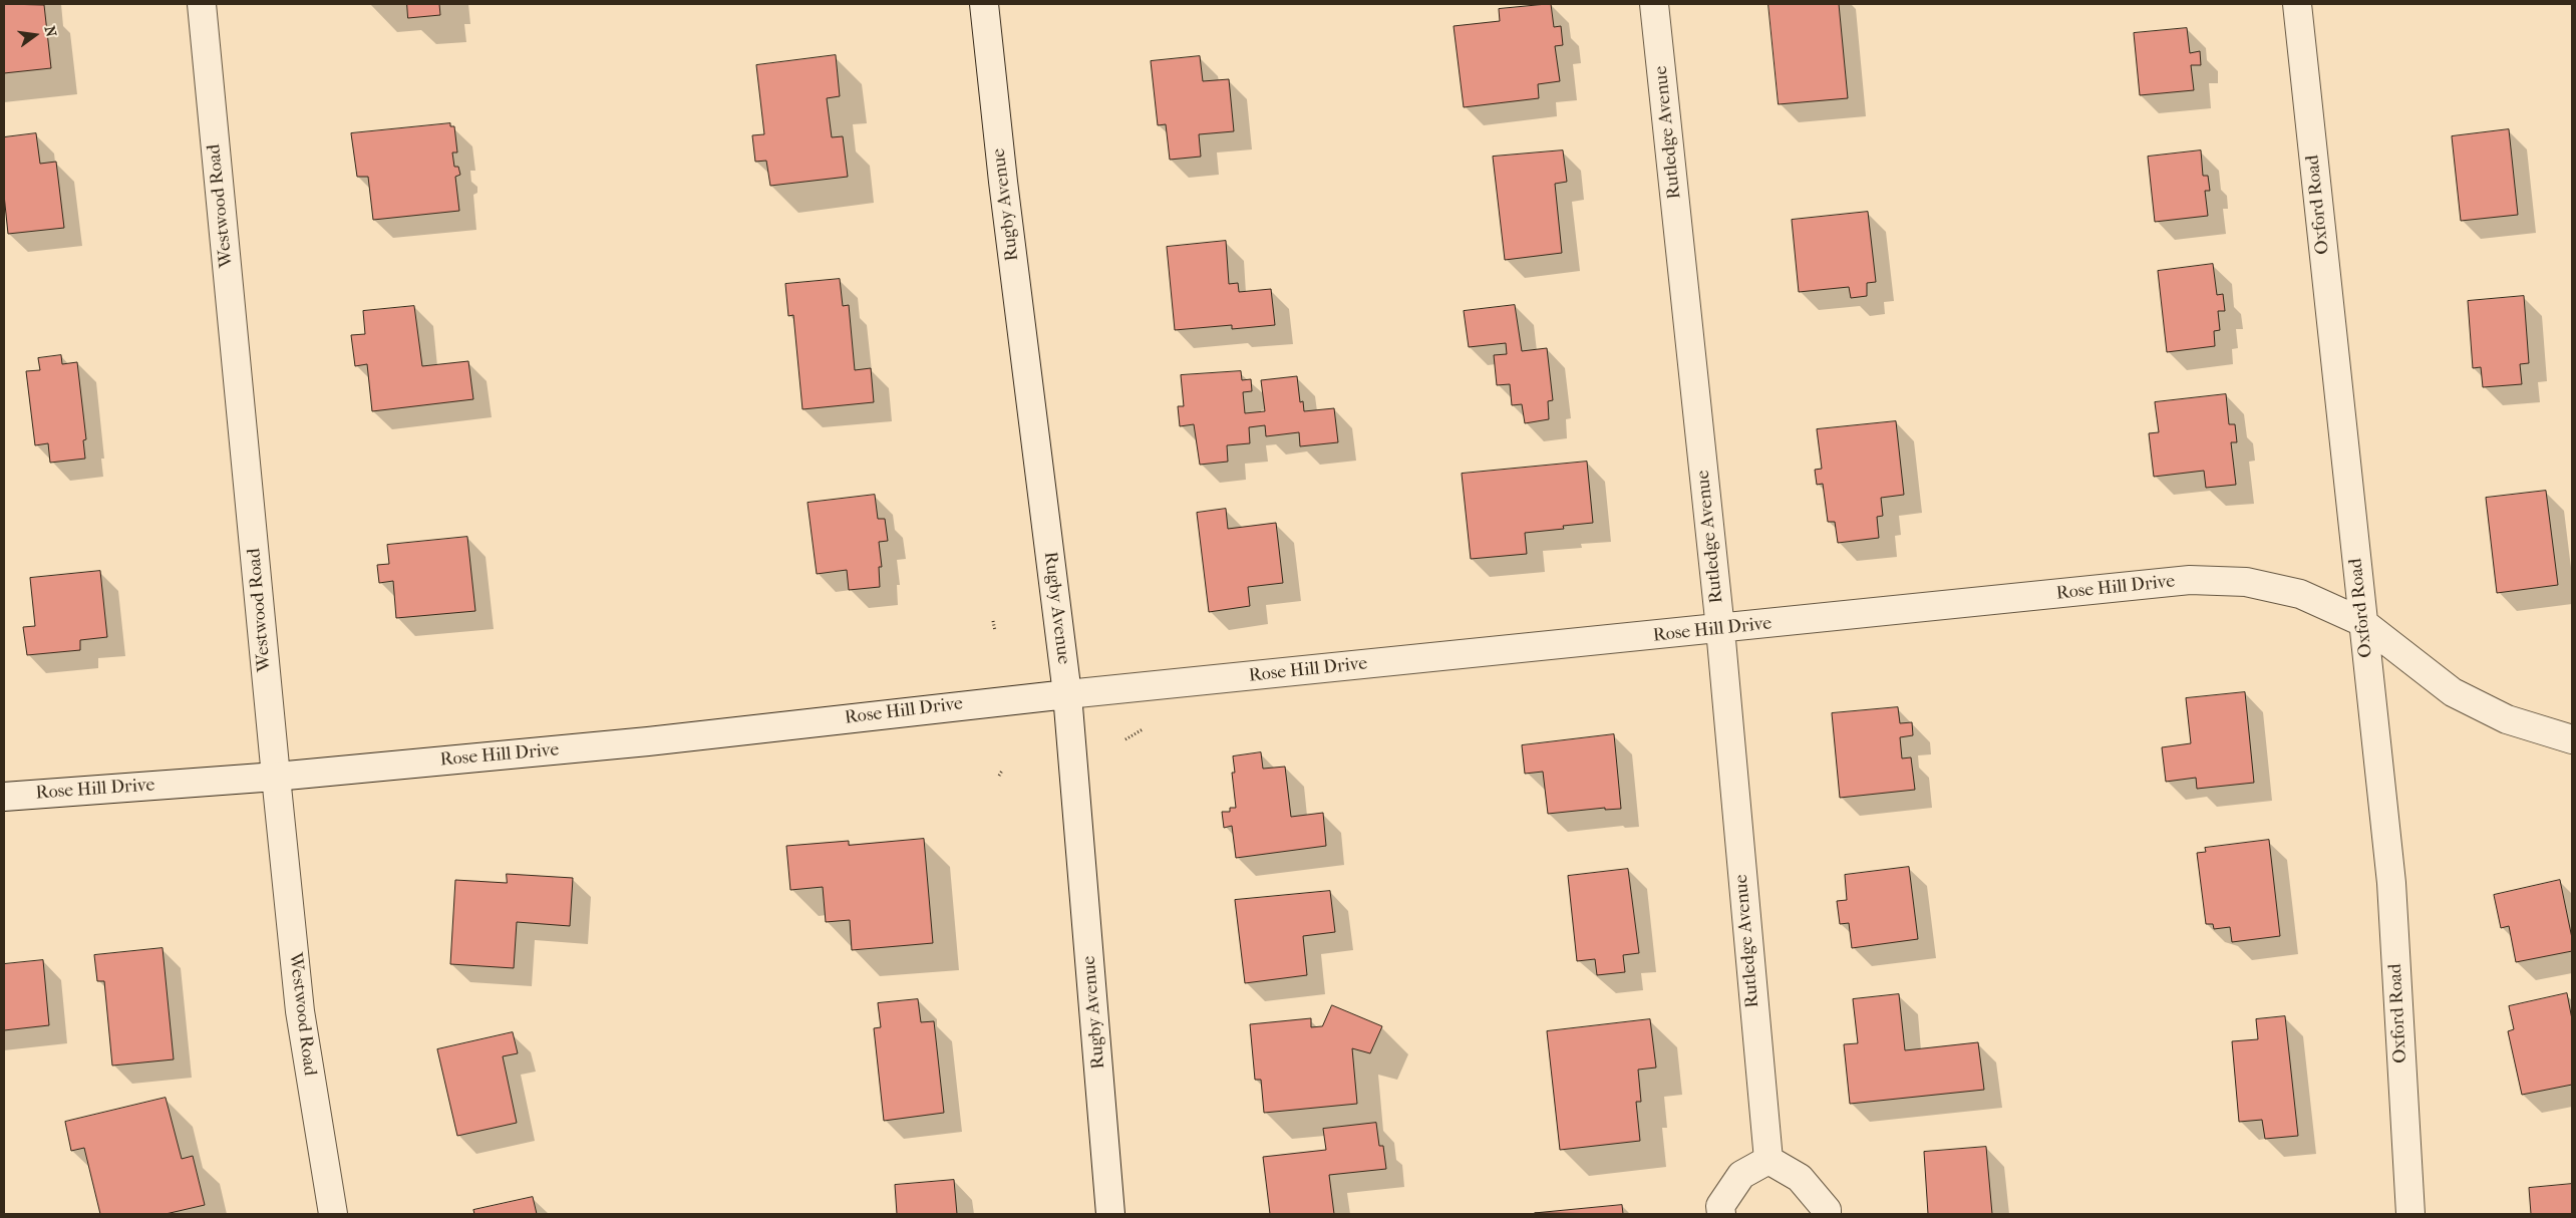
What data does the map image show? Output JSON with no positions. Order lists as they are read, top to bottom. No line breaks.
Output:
{"streets":{"street":["Rutledge Avenue","Rugby Avenue","Oxford Road","Westwood Road","Rose Hill Drive"]},"crossings":[["Rutledge Avenue","Rose Hill Drive"],["Rugby Avenue","Rose Hill Drive"],["Oxford Road","Rose Hill Drive"],["Westwood Road","Rose Hill Drive"]],"north":"right"}
